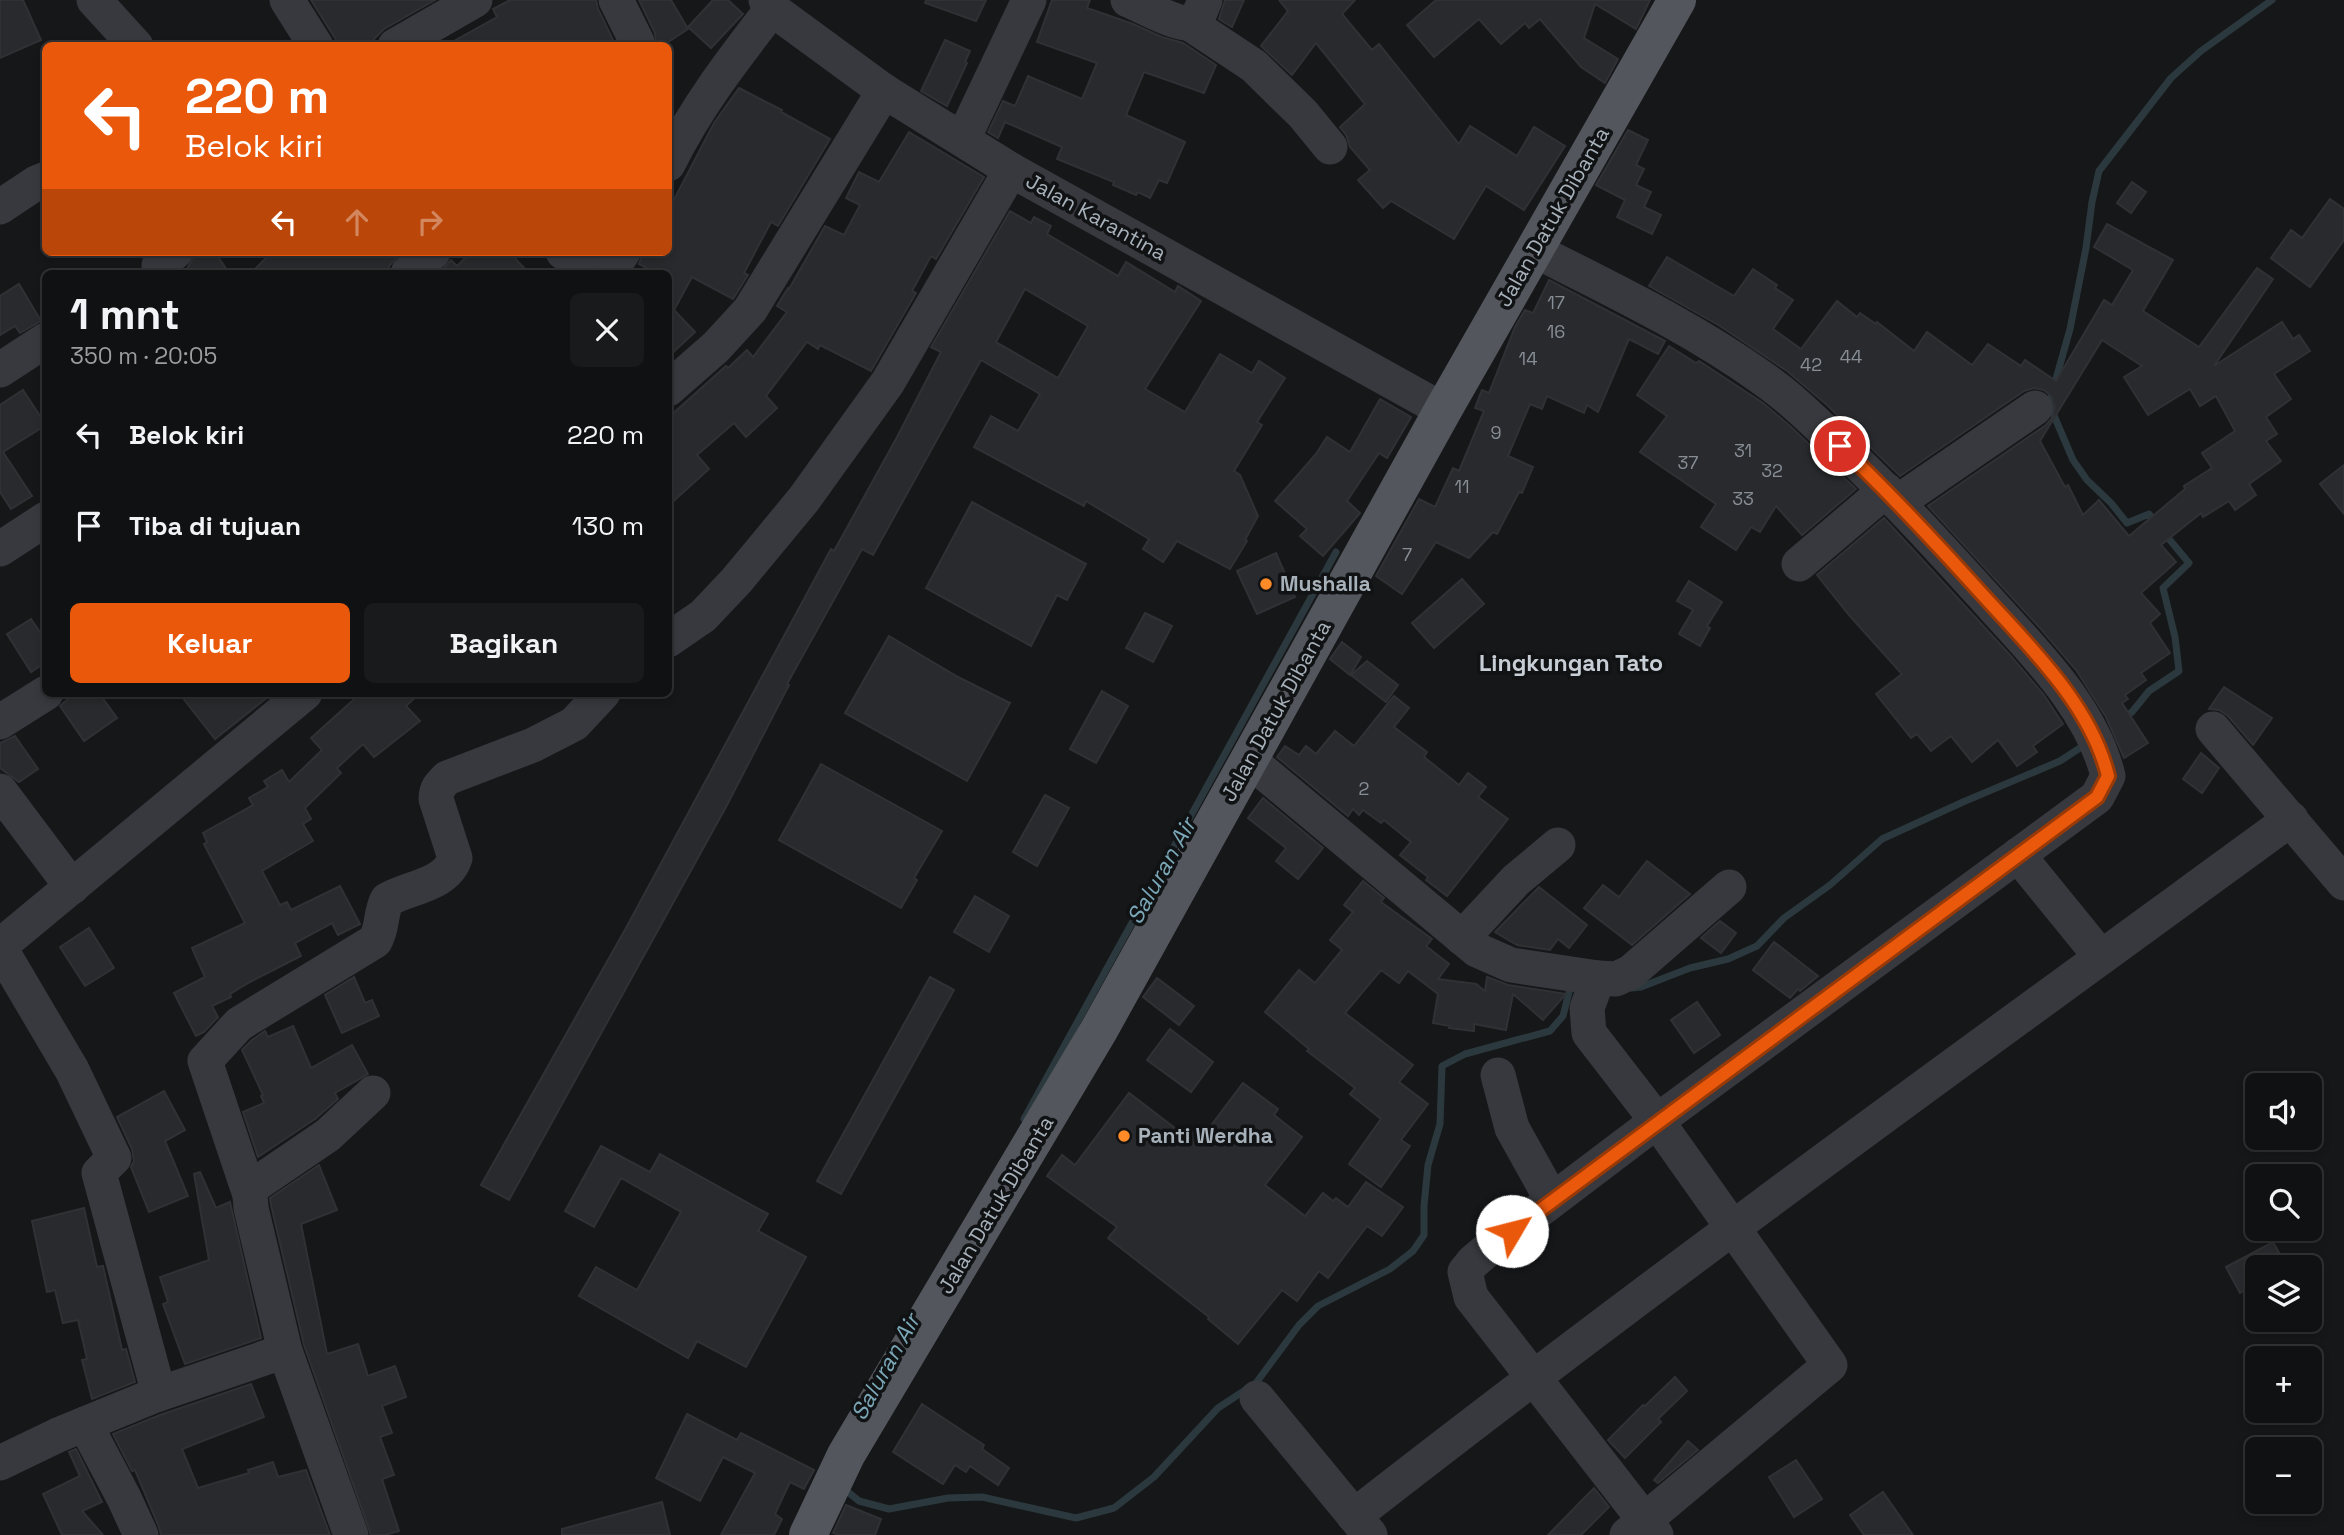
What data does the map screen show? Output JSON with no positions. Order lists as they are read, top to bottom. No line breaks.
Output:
{"streets":{"main road":["Jalan Datuk Dibanta"],"street":["Jalan Karantina"]},"crossings":[["Jalan Karantina","Jalan Datuk Dibanta"]],"districts":["Lingkungan Tato"],"water":["Saluran Air"],"places":["Mushalla","Panti Werdha"],"house_numbers":["17","16","44","14","42","9","31","37","32","11","33","7","2"],"page":{"turn":["220 m","Belok kiri"],"heading":["1 mnt","350 m · 20:05"],"list":[{"name":"Belok kiri","value":"220 m"},{"name":"Tiba di tujuan","value":"130 m"}],"buttons":["Keluar","Bagikan"],"map_buttons":["+","−"]}}
